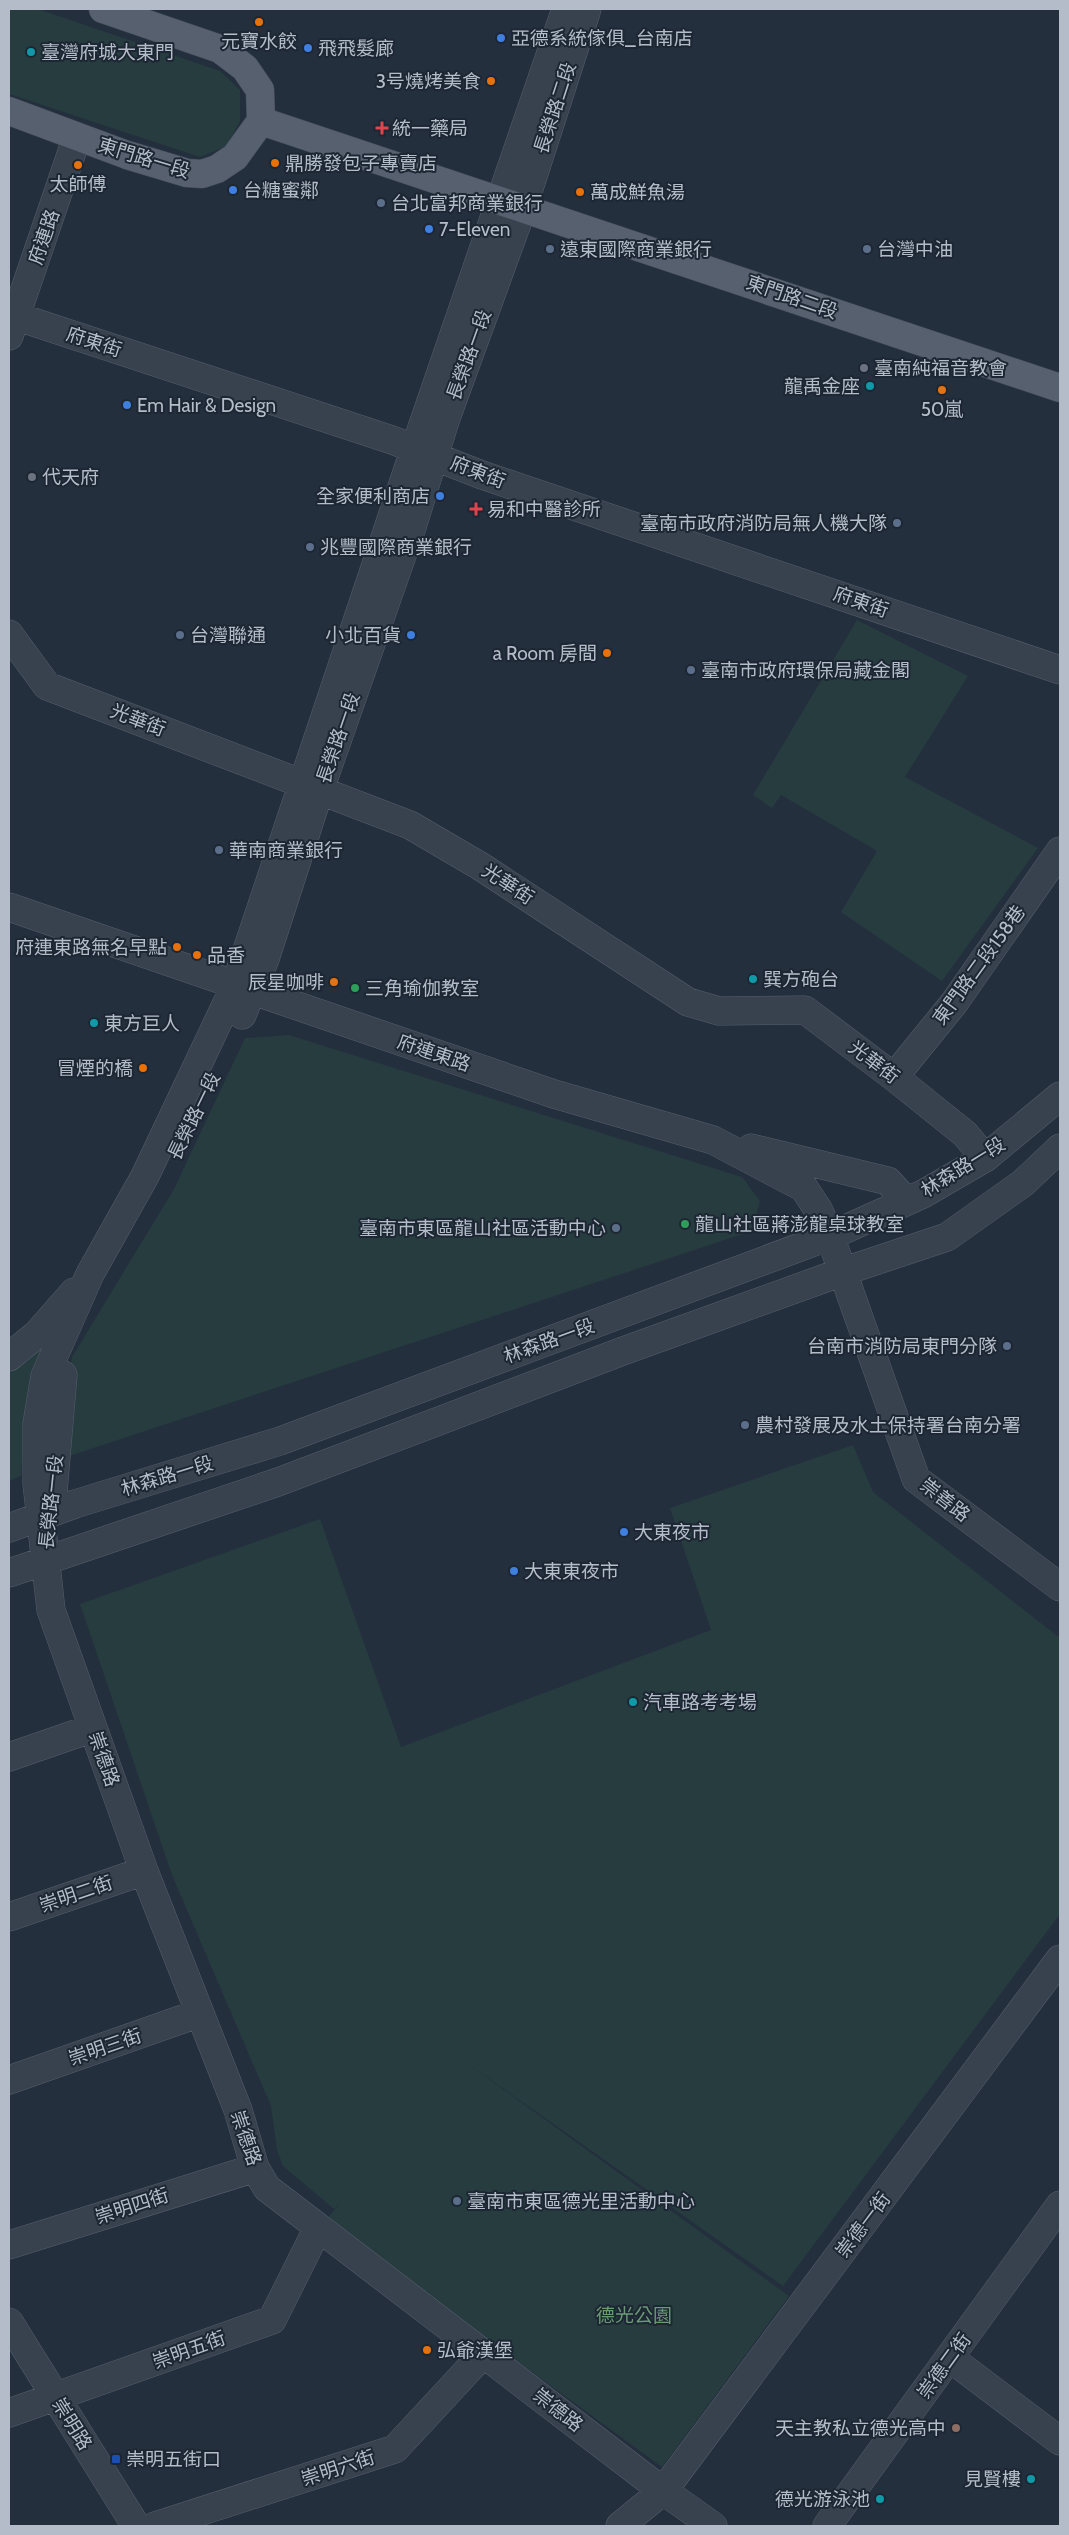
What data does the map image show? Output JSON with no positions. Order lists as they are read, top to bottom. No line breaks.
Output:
{"streets":{"main road":["東門路一段","東門路二段"],"street":["長榮路二段","府連路","府東街","長榮路一段","光華街","東門路二段158巷","府連東路","林森路一段","崇善路","崇德路","崇明二街","崇明三街","崇明四街","崇德一街","崇明五街","崇德二街","崇明路","崇明六街"]},"crossings":[["長榮路二段","東門路二段"],["長榮路二段","長榮路一段"],["東門路一段","府連路"],["府連路","府東街"],["東門路二段","長榮路一段"],["府東街","長榮路一段"],["長榮路一段","光華街"],["長榮路一段","府連東路"],["長榮路一段","林森路一段"],["長榮路一段","崇德路"],["光華街","東門路二段158巷"],["光華街","林森路一段"],["府連東路","林森路一段"],["府連東路","崇善路"],["林森路一段","崇善路"],["林森路一段","崇德路"],["崇德路","崇明二街"],["崇德路","崇明三街"],["崇德路","崇明四街"],["崇德路","崇德一街"],["崇德路","崇明五街"],["崇德路","崇明六街"],["崇明五街","崇明路"]],"parks":["德光公園"],"places":{"other":["元寶水餃","亞德系統傢俱_台南店","飛飛髮廊","臺灣府城大東門","3号燒烤美食","鼎勝發包子專賣店","太師傅","台糖蜜鄰","萬成鮮魚湯","台北富邦商業銀行","7-Eleven","遠東國際商業銀行","台灣中油","臺南純福音教會","龍禹金座","50嵐","Em Hair & Design","代天府","全家便利商店","臺南市政府消防局無人機大隊","兆豐國際商業銀行","台灣聯通","小北百貨","a Room 房間","臺南市政府環保局藏金閣","華南商業銀行","府連東路無名早點","品香","巽方砲台","辰星咖啡","三角瑜伽教室","東方巨人","冒煙的橋","龍山社區蔣澎龍桌球教室","臺南市東區龍山社區活動中心","台南市消防局東門分隊","農村發展及水土保持署台南分署","大東夜市","大東東夜市","汽車路考考場","臺南市東區德光里活動中心","弘爺漢堡","天主教私立德光高中","見賢樓","德光游泳池"],"health":["統一藥局","易和中醫診所"],"transit":["崇明五街口"]}}
